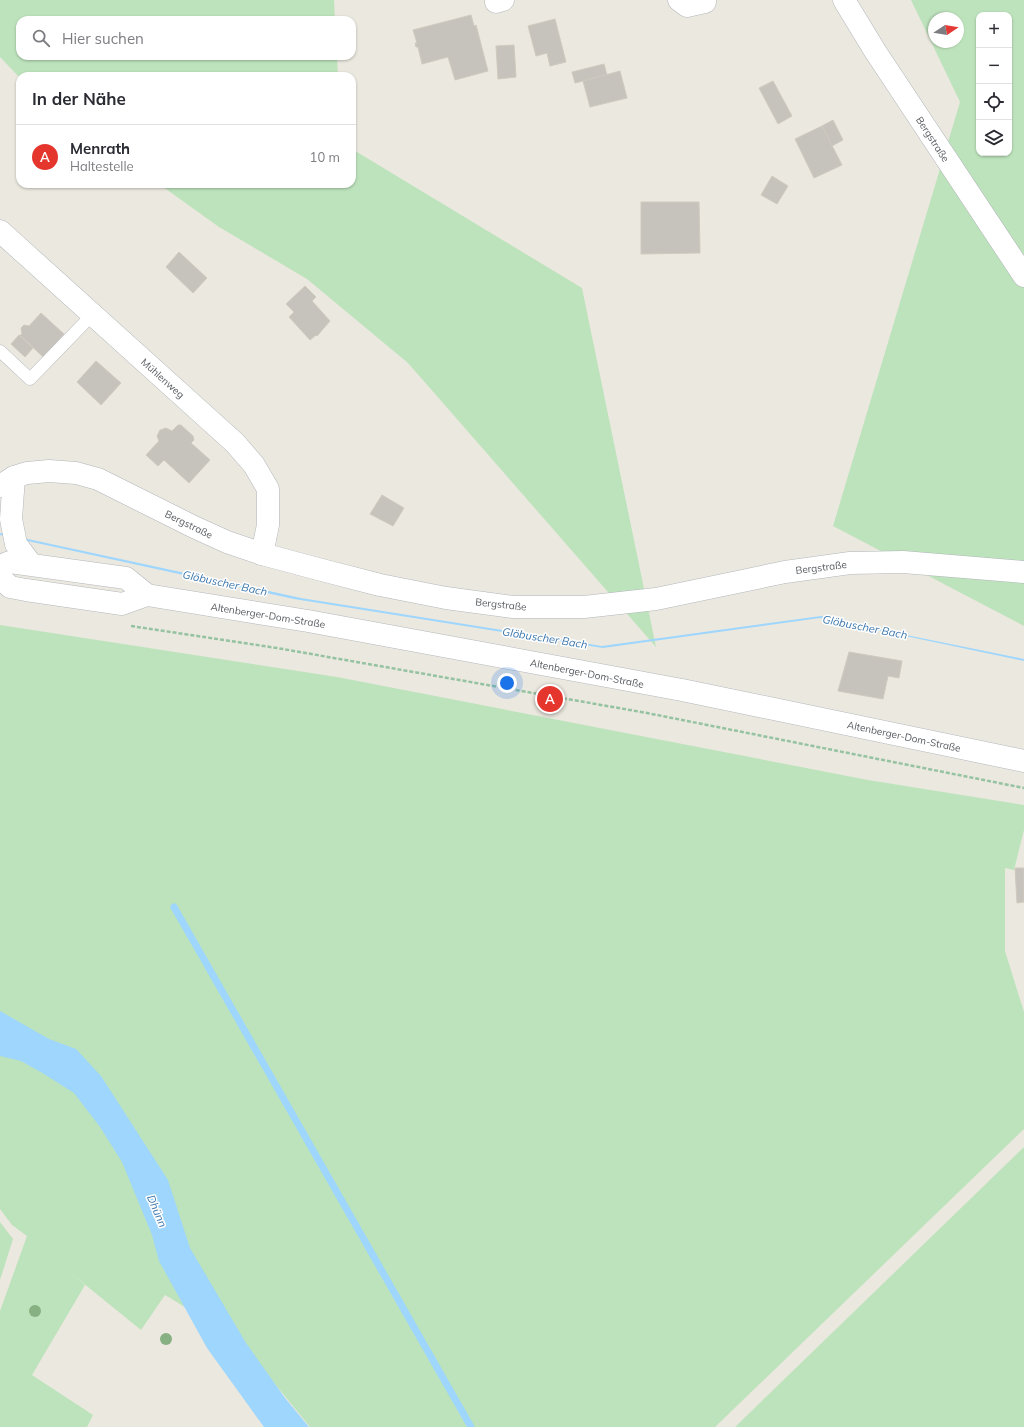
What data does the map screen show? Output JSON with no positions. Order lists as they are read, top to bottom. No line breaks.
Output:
{"streets":{"street":["Bergstraße","Mühlenweg","Altenberger-Dom-Straße"]},"crossings":[["Bergstraße","Mühlenweg"]],"water":["Glöbuscher Bach","Dhünn"],"north":"right","page":{"map_buttons":["+","−"],"search":"Hier suchen","heading":"In der Nähe","list":[{"mark":"A","name":"Menrath","note":"Haltestelle","value":"10 m"}],"pins":"A"}}
